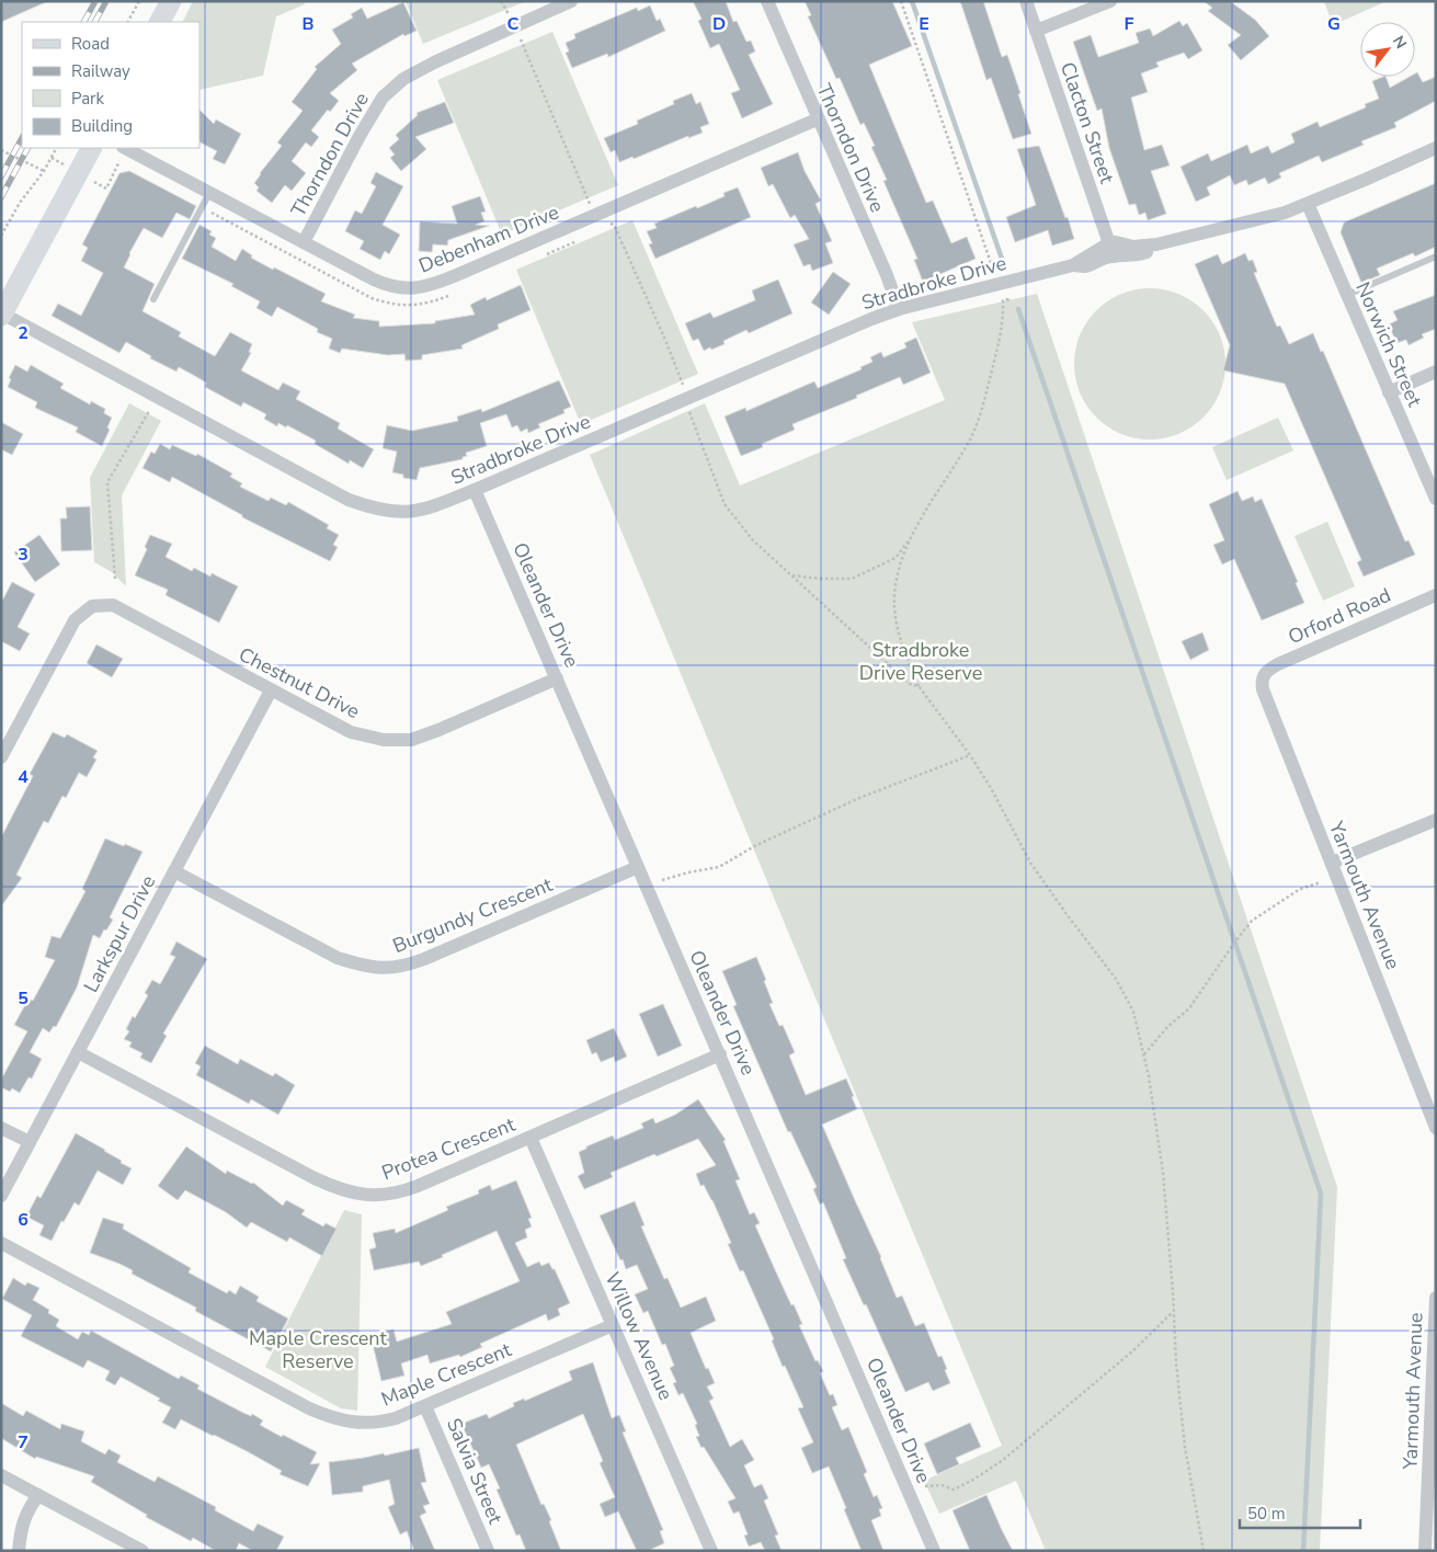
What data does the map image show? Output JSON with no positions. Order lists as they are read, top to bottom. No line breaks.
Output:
{"streets":{"street":["Clacton Street","Thorndon Drive","Debenham Drive","Stradbroke Drive","Norwich Street","Oleander Drive","Orford Road","Chestnut Drive","Yarmouth Avenue","Burgundy Crescent","Larkspur Drive","Protea Crescent","Willow Avenue","Maple Crescent","Salvia Street"]},"crossings":[["Clacton Street","Stradbroke Drive"],["Thorndon Drive","Debenham Drive"],["Thorndon Drive","Stradbroke Drive"],["Stradbroke Drive","Norwich Street"],["Stradbroke Drive","Oleander Drive"],["Oleander Drive","Chestnut Drive"],["Oleander Drive","Burgundy Crescent"],["Oleander Drive","Protea Crescent"],["Orford Road","Yarmouth Avenue"],["Chestnut Drive","Larkspur Drive"],["Burgundy Crescent","Larkspur Drive"],["Larkspur Drive","Protea Crescent"],["Protea Crescent","Willow Avenue"],["Willow Avenue","Maple Crescent"],["Maple Crescent","Salvia Street"]],"parks":["Stradbroke Drive Reserve","Maple Crescent Reserve"],"legend":["Road","Railway","Park","Building"],"scale_bar":"50 m","north":"top right","grid":{"columns":["B","C","D","E","F","G"],"rows":["2","3","4","5","6","7"]}}
